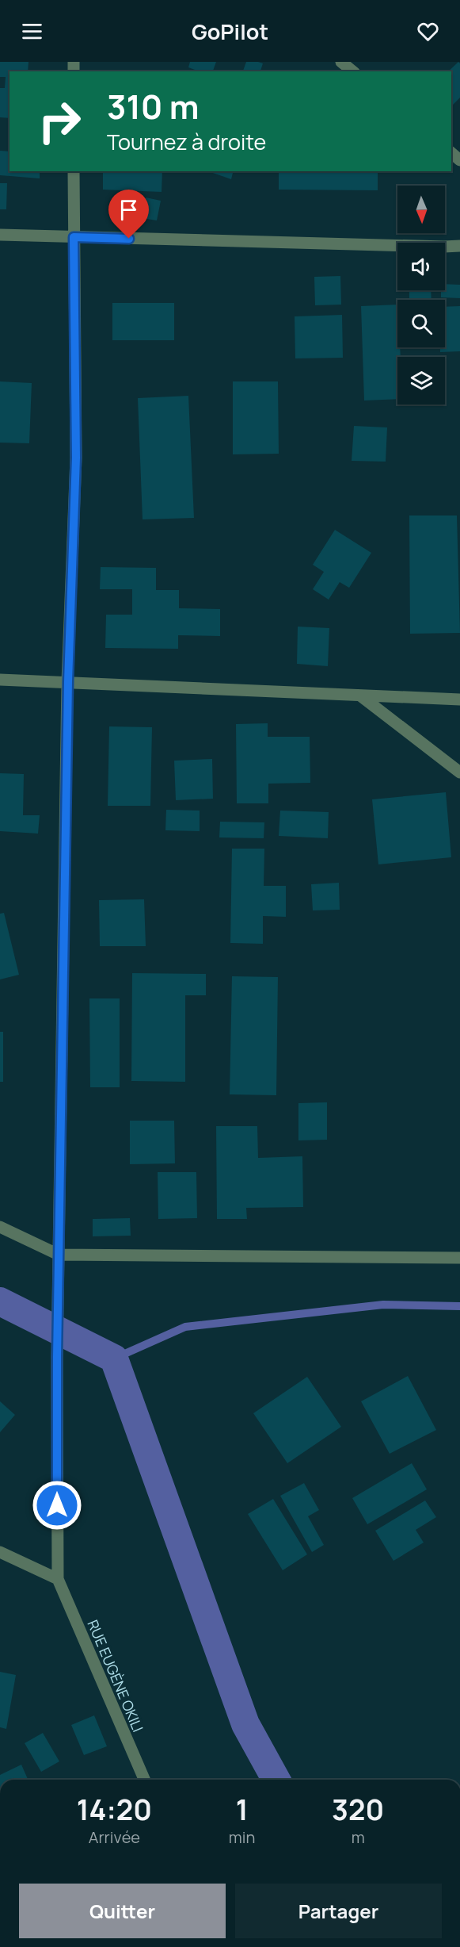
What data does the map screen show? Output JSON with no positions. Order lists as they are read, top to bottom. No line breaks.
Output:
{"streets":{"street":["RUE EUGÈNE OKILI"]},"north":"bottom","page":{"header":"GoPilot","turn":["310 m","Tournez à droite"],"eta":["14:20","Arrivée","1","min","320","m"],"buttons":["Quitter","Partager"]}}
